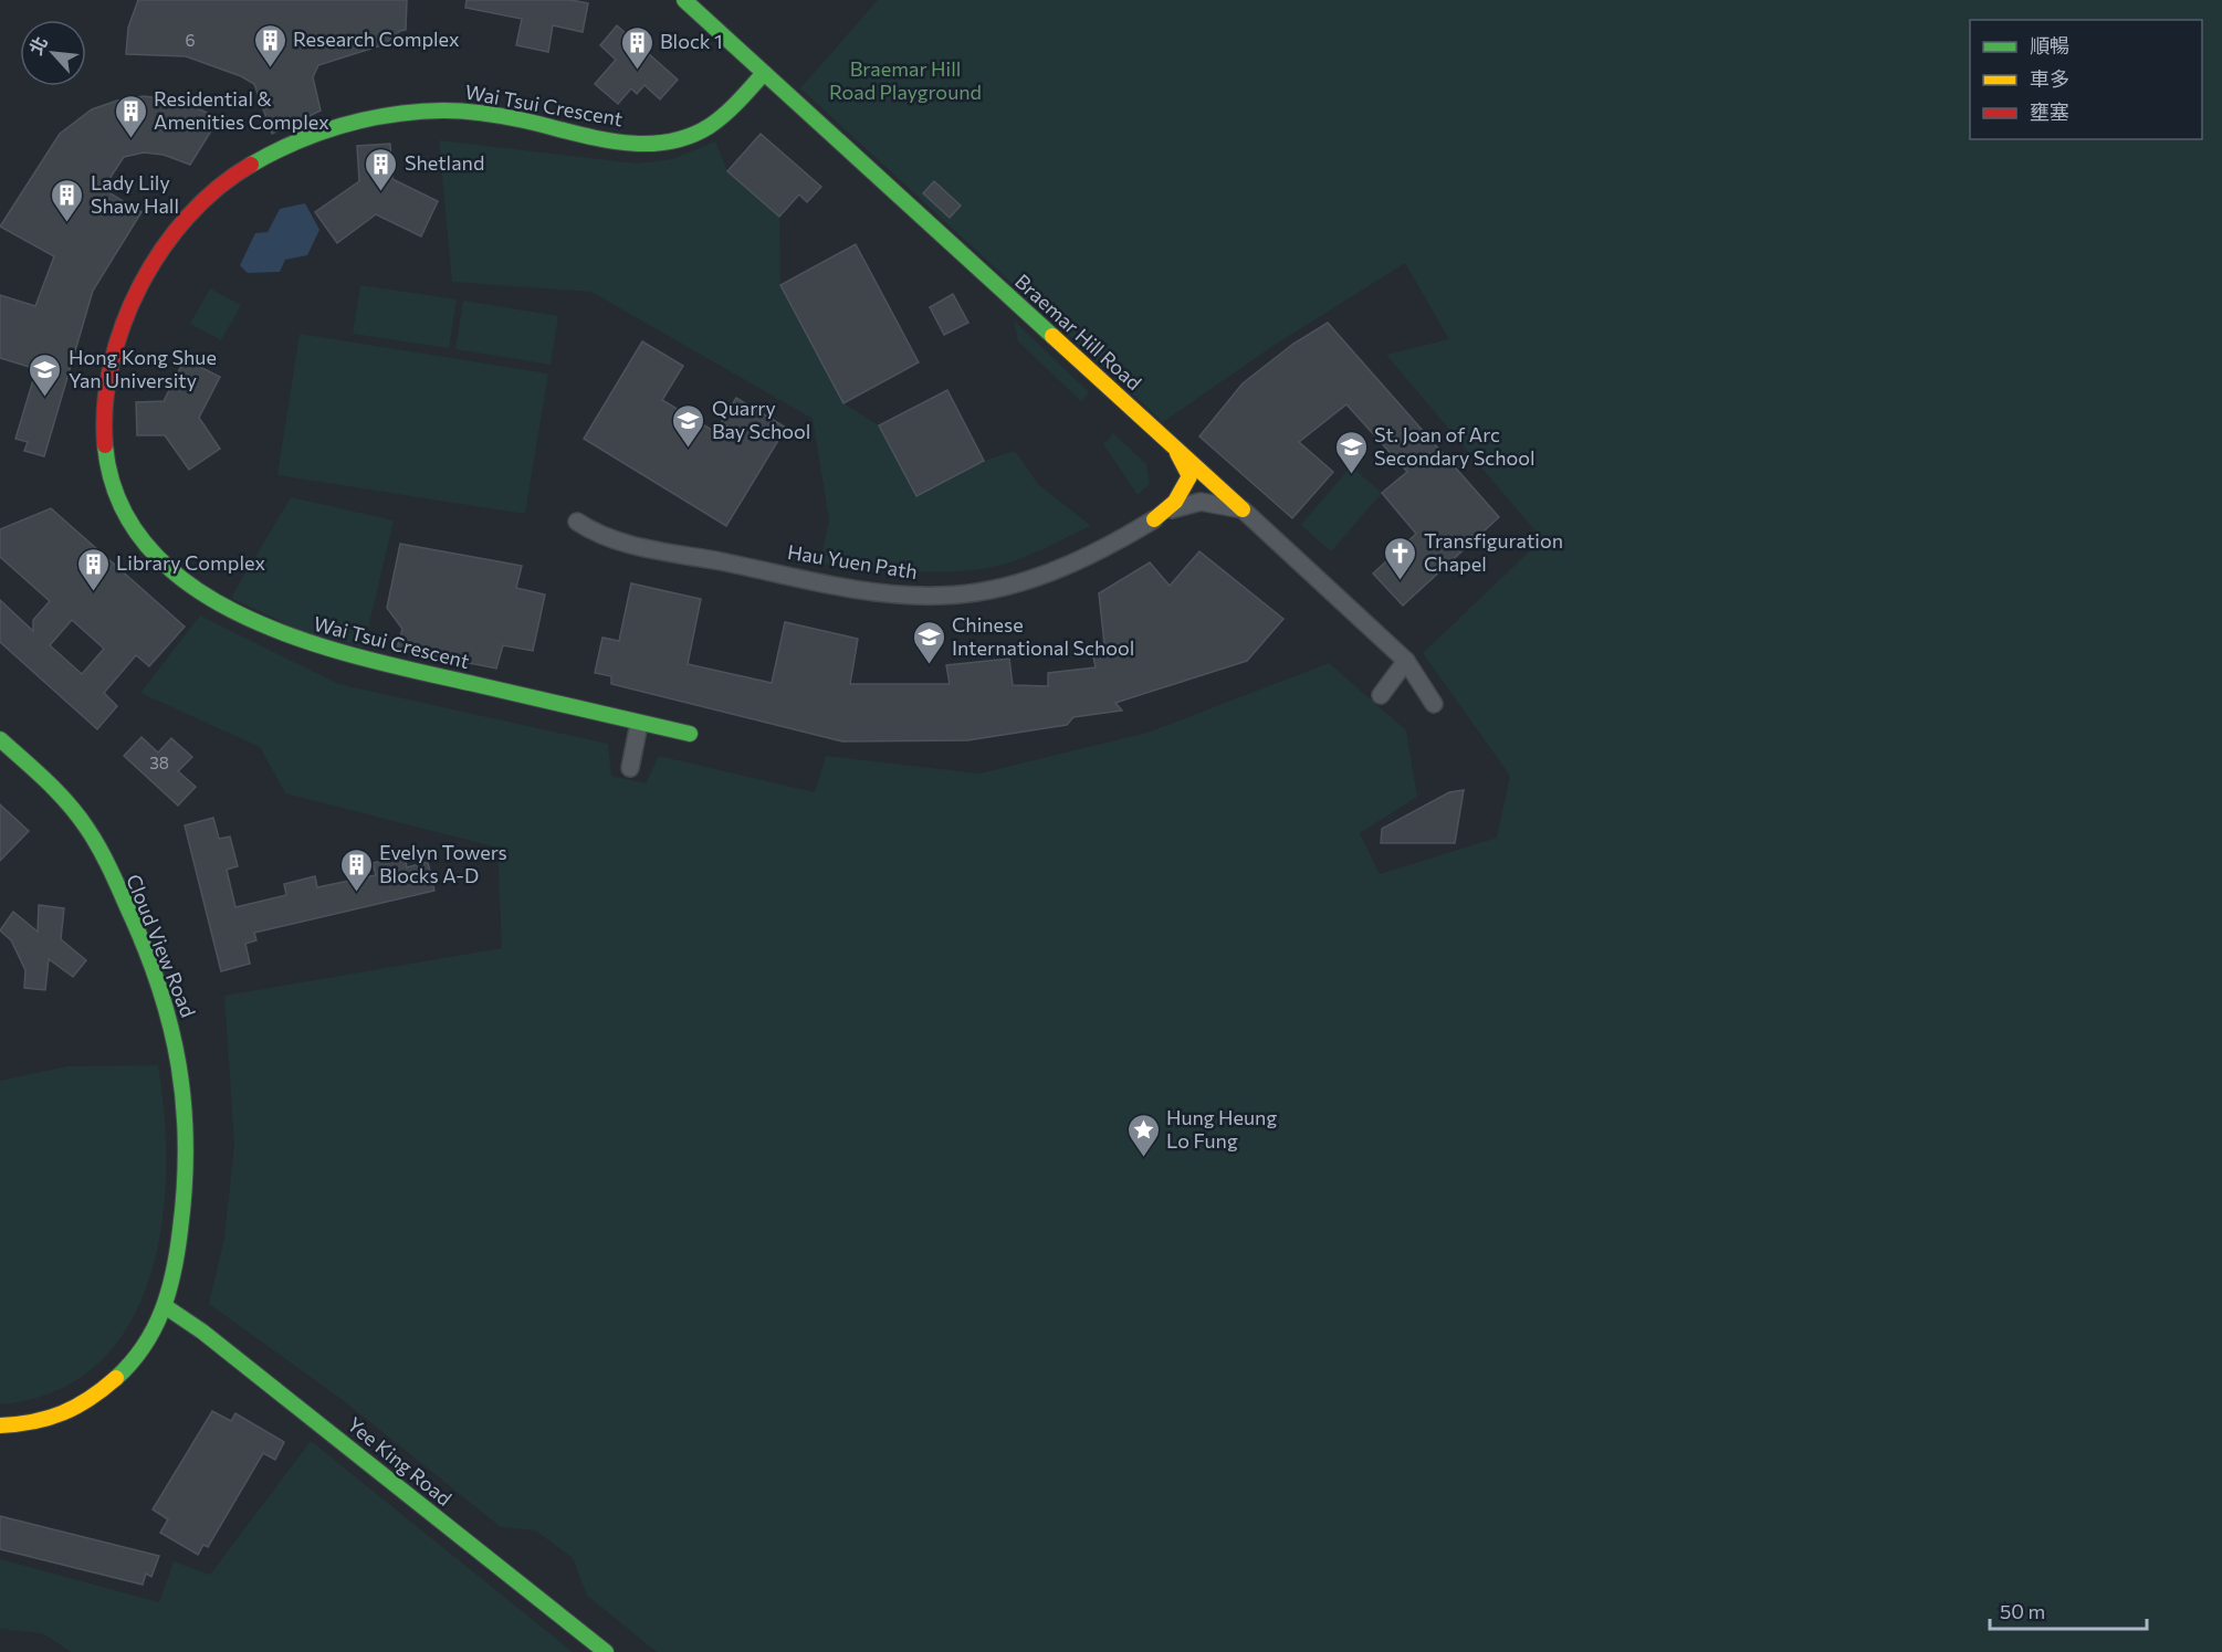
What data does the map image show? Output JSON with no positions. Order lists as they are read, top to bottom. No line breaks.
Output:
{"streets":{"street":["Wai Tsui Crescent","Braemar Hill Road","Hau Yuen Path","Cloud View Road","Yee King Road"]},"crossings":[["Wai Tsui Crescent","Braemar Hill Road"],["Braemar Hill Road","Hau Yuen Path"],["Cloud View Road","Yee King Road"]],"parks":["Braemar Hill Road Playground"],"places":{"building":["Research Complex","Block 1","Residential & Amenities Complex","Shetland","Lady Lily Shaw Hall","Library Complex","Evelyn Towers Blocks A-D"],"school or university":["Hong Kong Shue Yan University","Quarry Bay School","St. Joan of Arc Secondary School","Chinese International School"],"church":["Transfiguration Chapel"],"place":["Hung Heung Lo Fung"]},"house_numbers":["6","38"],"legend":["順暢","車多","壅塞"],"scale_bar":"50 m","north":"top left"}
